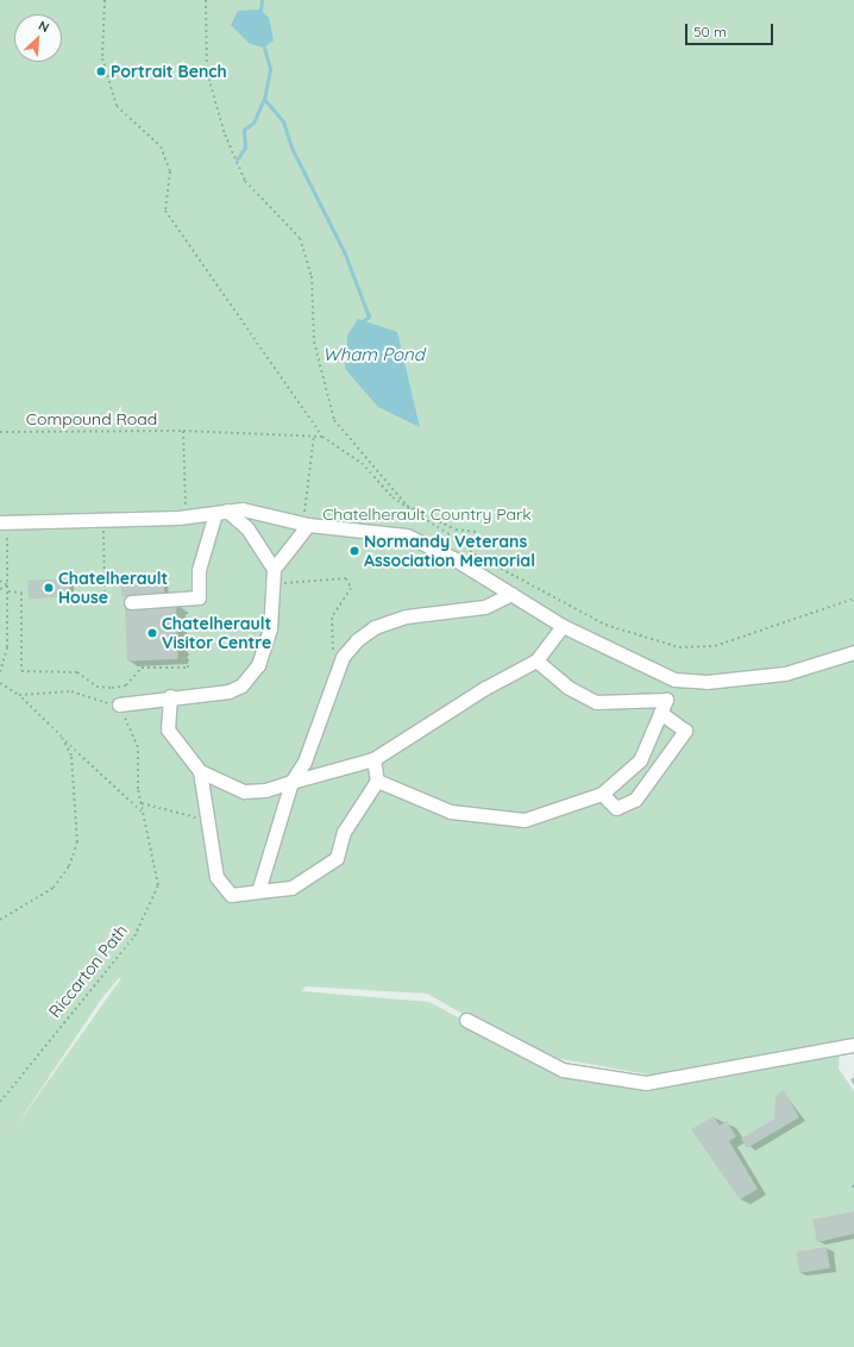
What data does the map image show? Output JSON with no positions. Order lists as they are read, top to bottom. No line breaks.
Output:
{"streets":{"path":["Compound Road","Riccarton Path"]},"water":["Wham Pond"],"parks":["Chatelherault Country Park"],"places":["Portrait Bench","Normandy Veterans Association Memorial","Chatelherault House","Chatelherault Visitor Centre"],"scale_bar":"50 m","north":"top right"}
